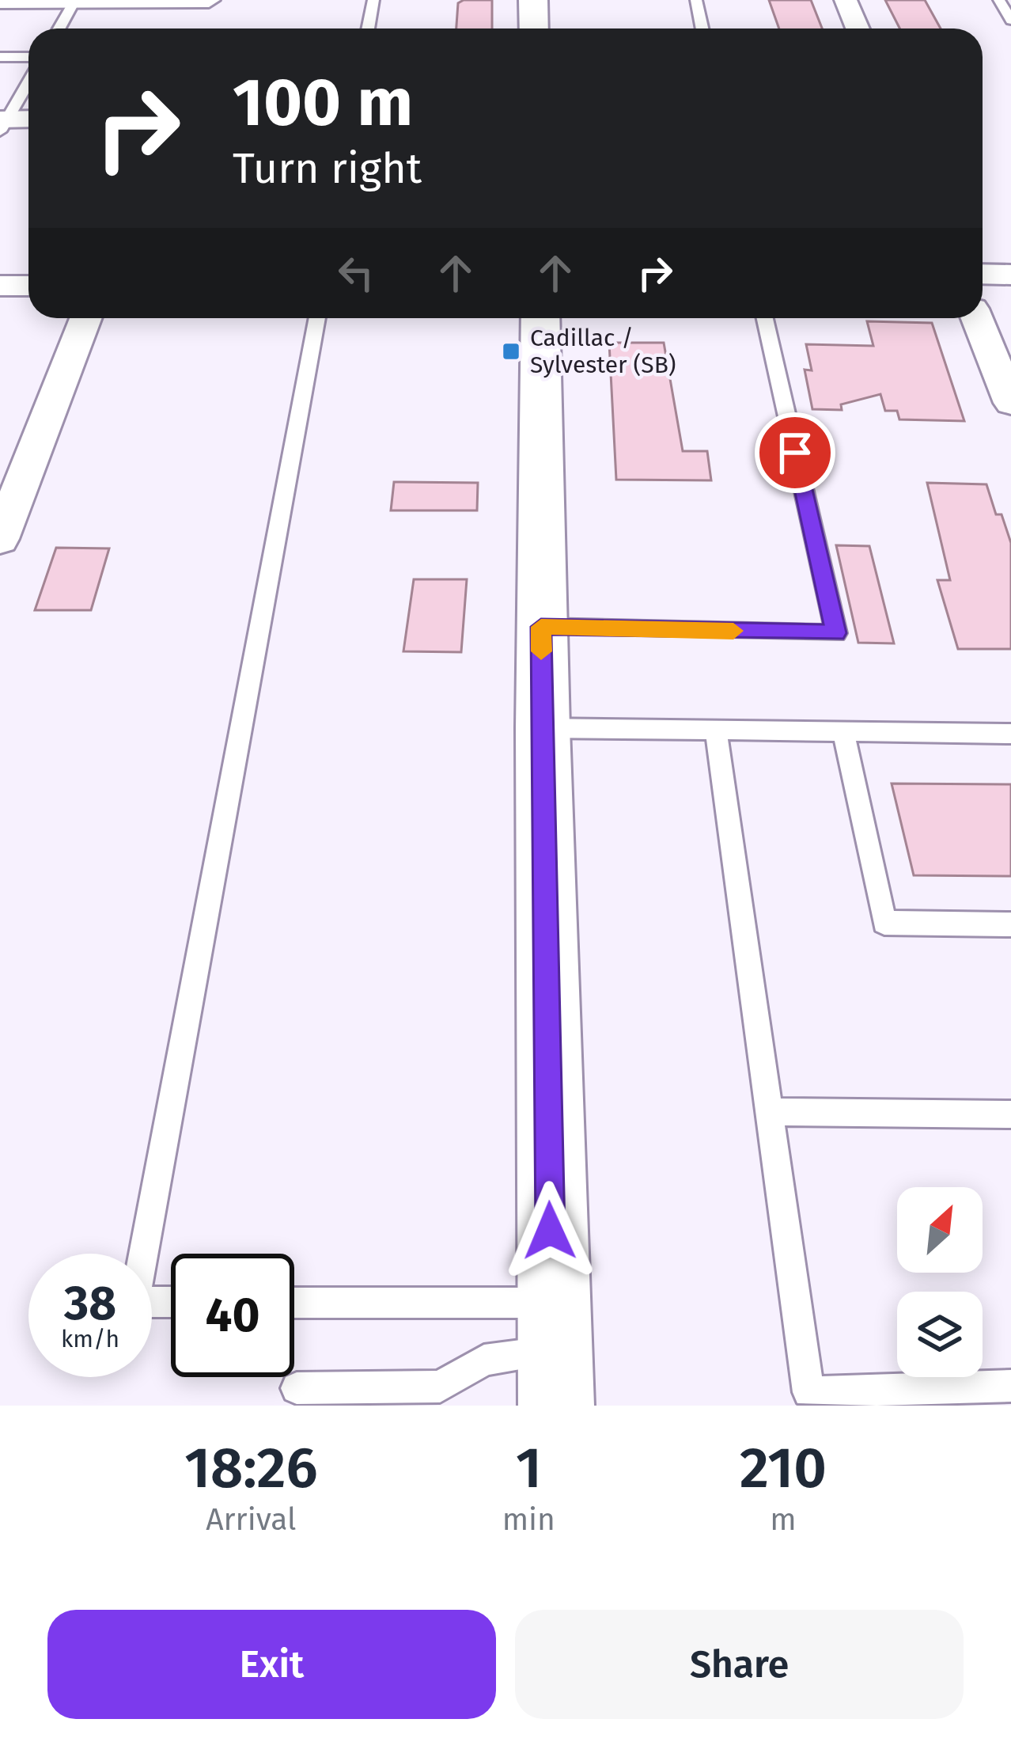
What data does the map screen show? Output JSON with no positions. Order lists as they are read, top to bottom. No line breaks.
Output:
{"places":{"transit":["Cadillac / Sylvester (SB)"]},"north":"top right","page":{"turn":["100 m","Turn right"],"speed":"38 km/h","limit":"40","eta":["18:26","Arrival","1","min","210","m"],"buttons":["Exit","Share"]}}
